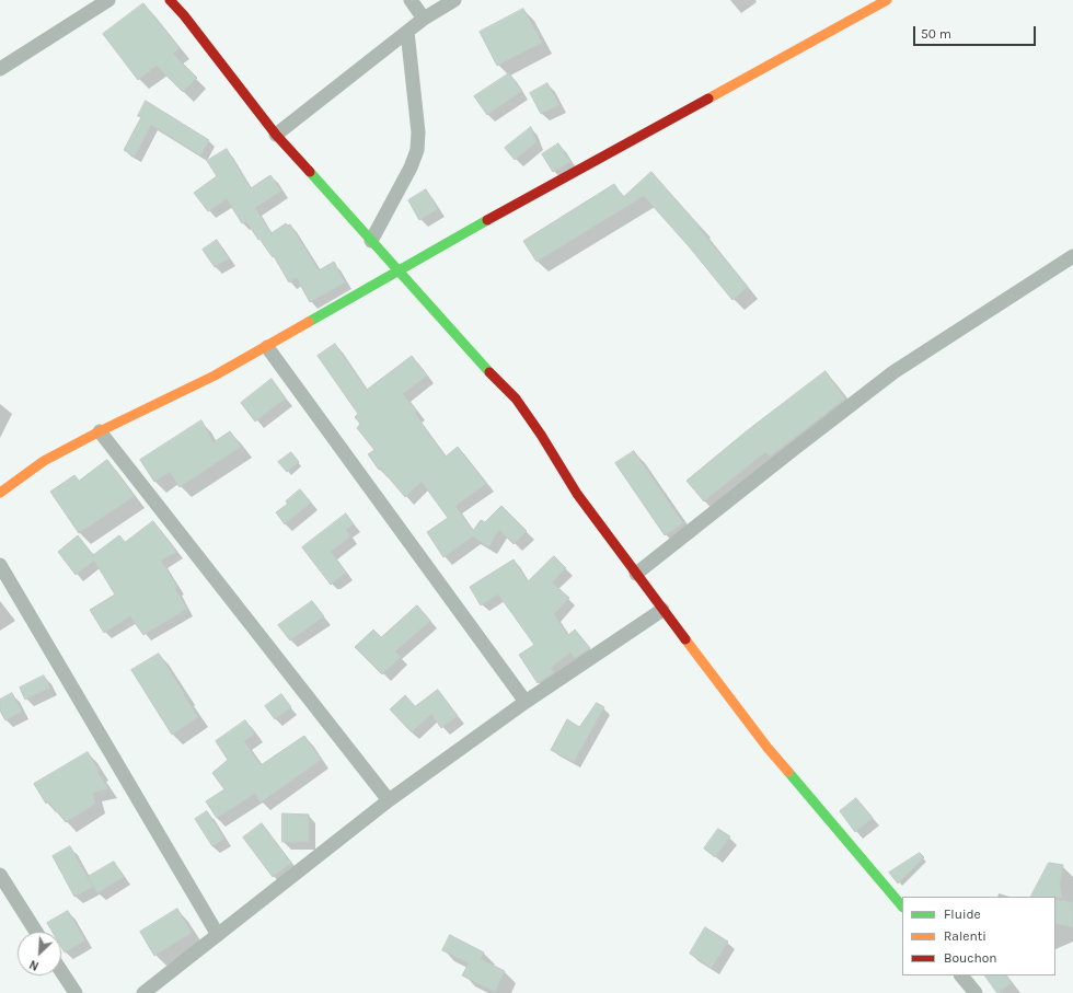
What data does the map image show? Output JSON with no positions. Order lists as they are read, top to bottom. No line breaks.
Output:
{"legend":["Fluide","Ralenti","Bouchon"],"scale_bar":"50 m","north":"bottom left"}
